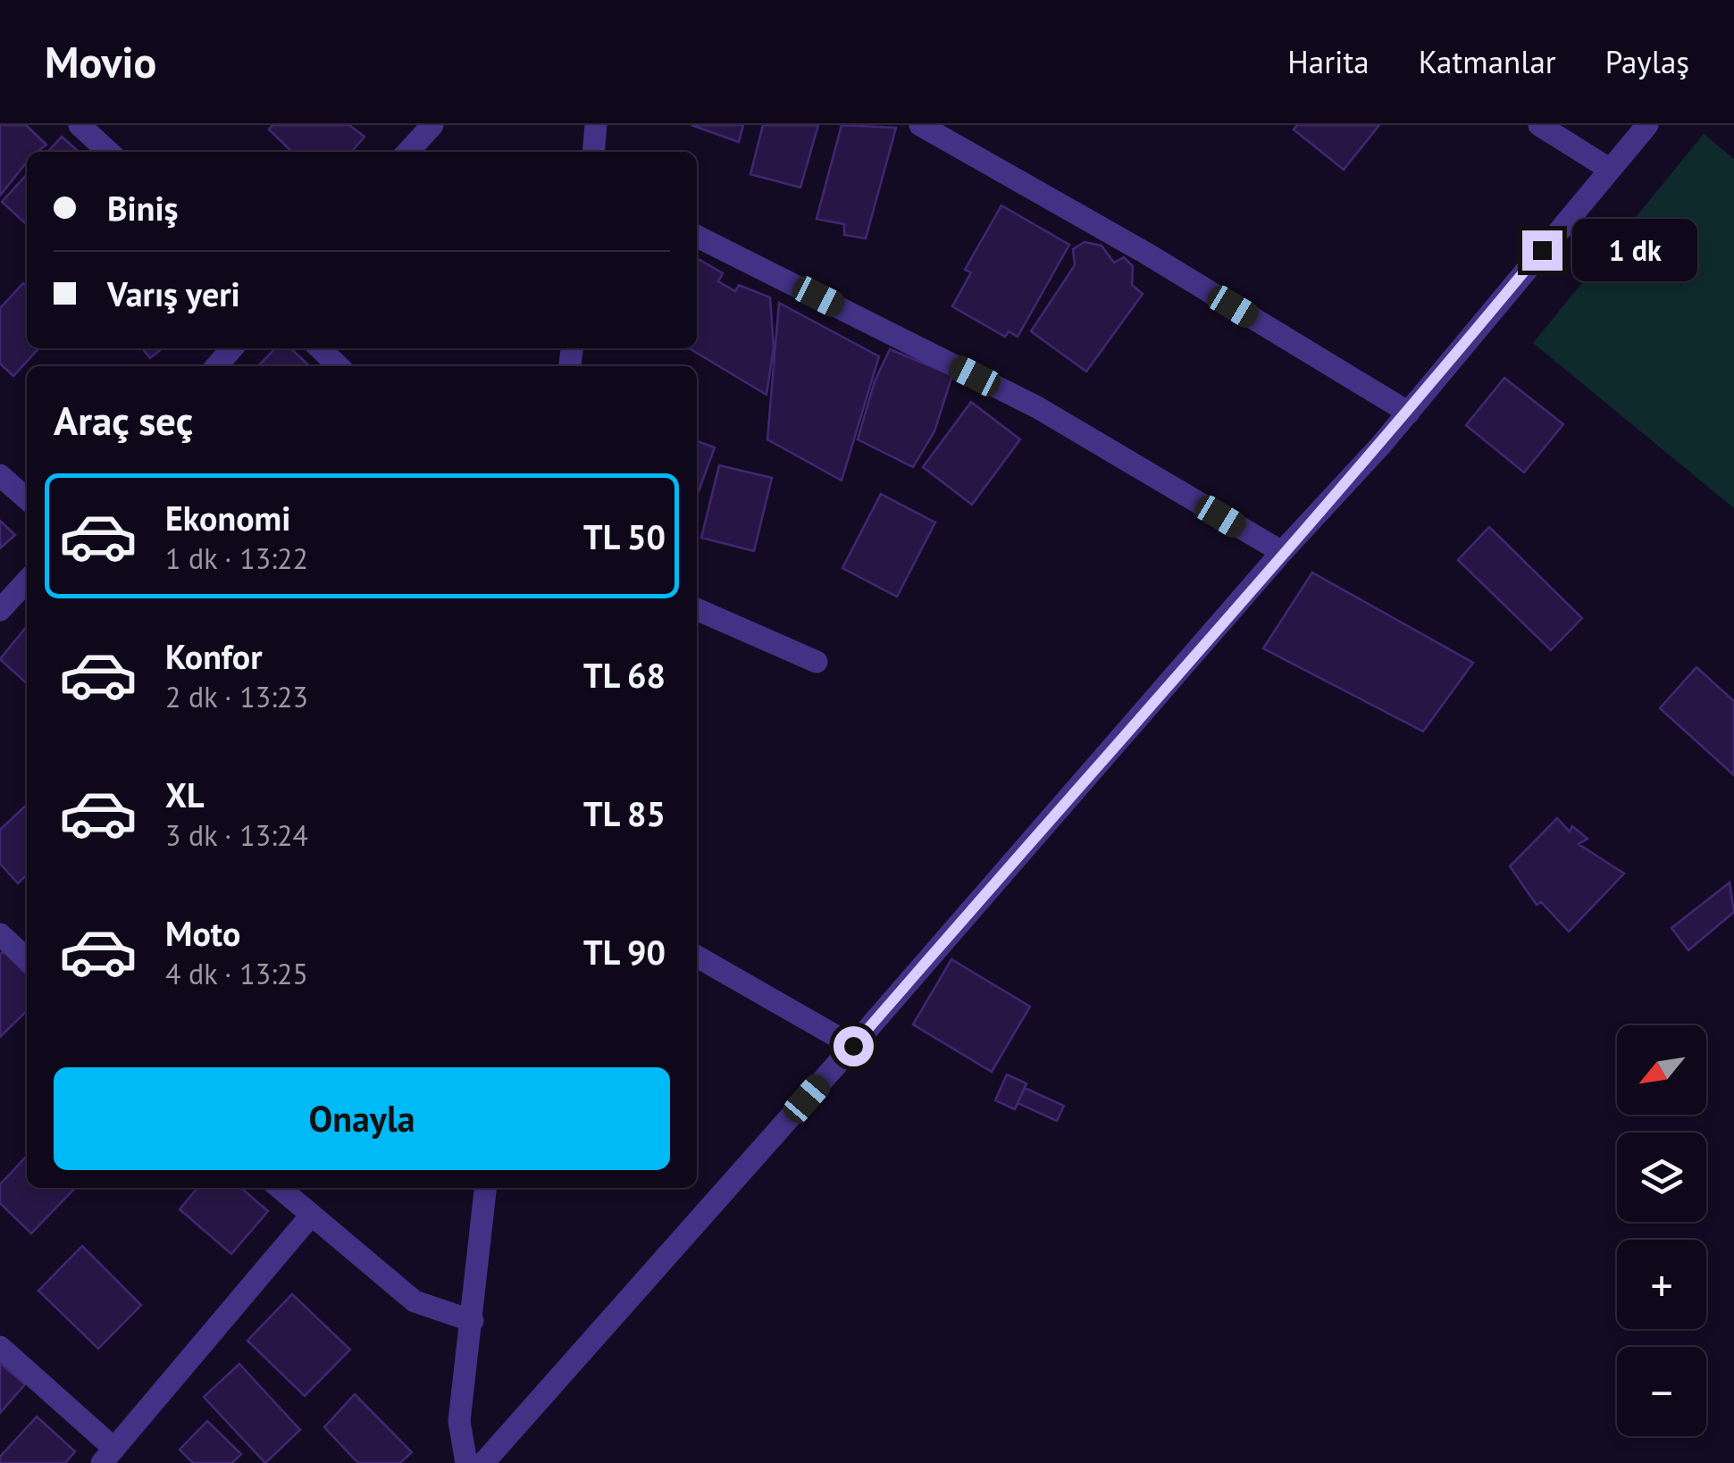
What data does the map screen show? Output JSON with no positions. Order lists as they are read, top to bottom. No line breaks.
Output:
{"north":"bottom left","page":{"header":"Movio","nav":["Harita","Katmanlar","Paylaş"],"banner":["Biniş","Varış yeri"],"bubble":"1 dk","heading":"Araç seç","list":[{"name":"Ekonomi","note":"1 dk · 13:22","value":"TL 50"},{"name":"Konfor","note":"2 dk · 13:23","value":"TL 68"},{"name":"XL","note":"3 dk · 13:24","value":"TL 85"},{"name":"Moto","note":"4 dk · 13:25","value":"TL 90"}],"map_buttons":["+","−"],"buttons":"Onayla"}}
